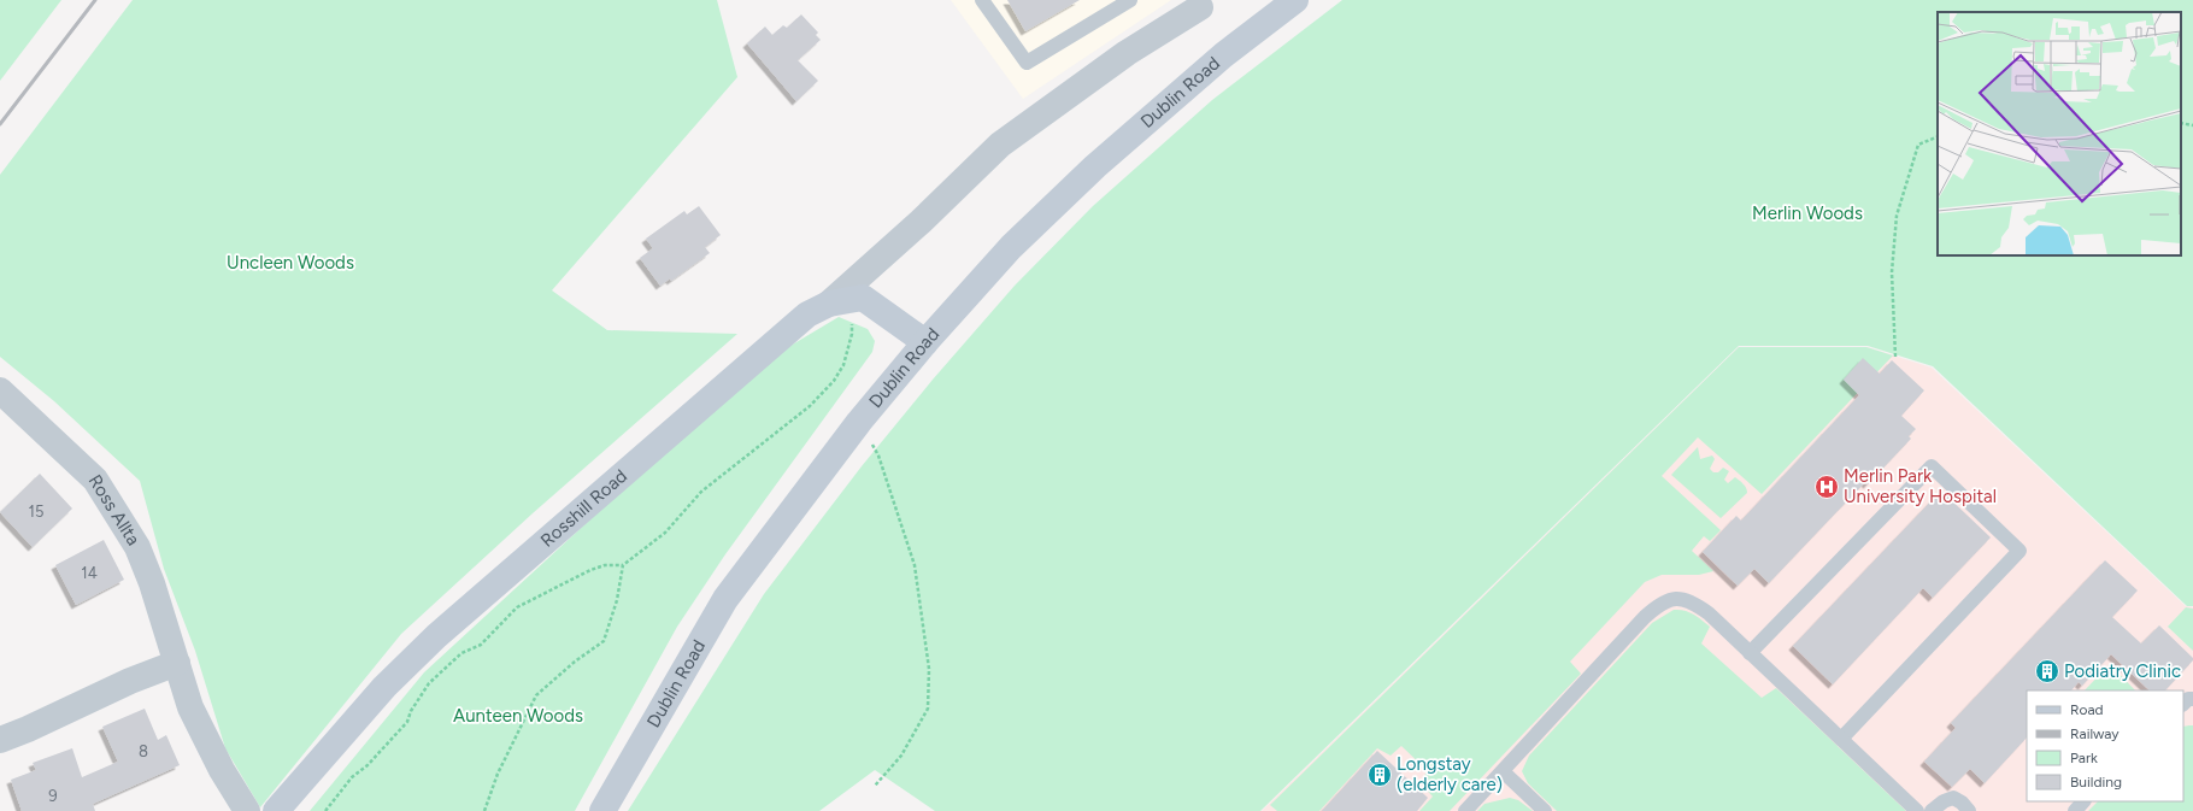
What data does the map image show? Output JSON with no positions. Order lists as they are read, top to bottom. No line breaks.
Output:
{"streets":{"main road":["Dublin Road","Rosshill Road"],"street":["Ross Allta"]},"parks":["Merlin Woods","Uncleen Woods","Aunteen Woods"],"places":{"hospital":["Merlin Park University Hospital"],"building":["Podiatry Clinic","Longstay (elderly care)"]},"house_numbers":["15","14","8","9"],"legend":["Road","Railway","Park","Building"]}
